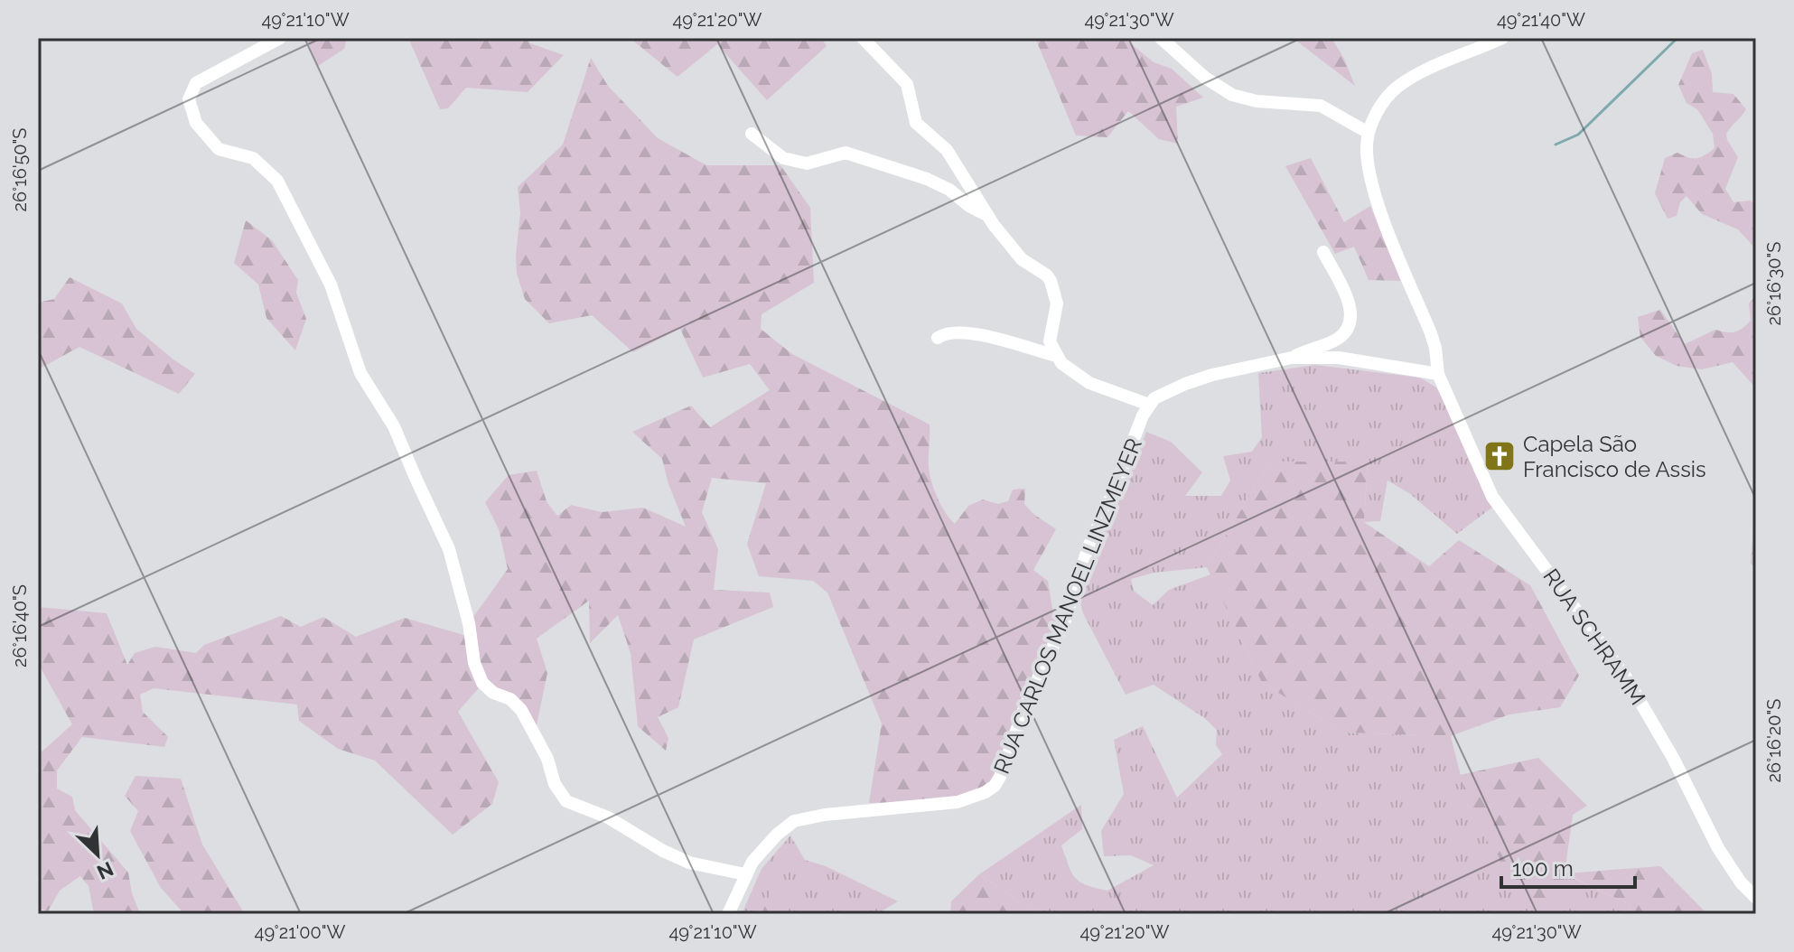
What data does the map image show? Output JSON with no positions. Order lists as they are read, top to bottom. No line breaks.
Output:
{"streets":{"street":["RUA CARLOS MANOEL LINZMEYER","RUA SCHRAMM"]},"places":{"church":["Capela São Francisco de Assis"]},"scale_bar":"100 m","north":"bottom right","coordinates":["49°21'10\"W","49°21'20\"W","49°21'30\"W","49°21'40\"W","26°16'50\"S","26°16'30\"S","26°16'40\"S","26°16'20\"S","49°21'00\"W"]}
